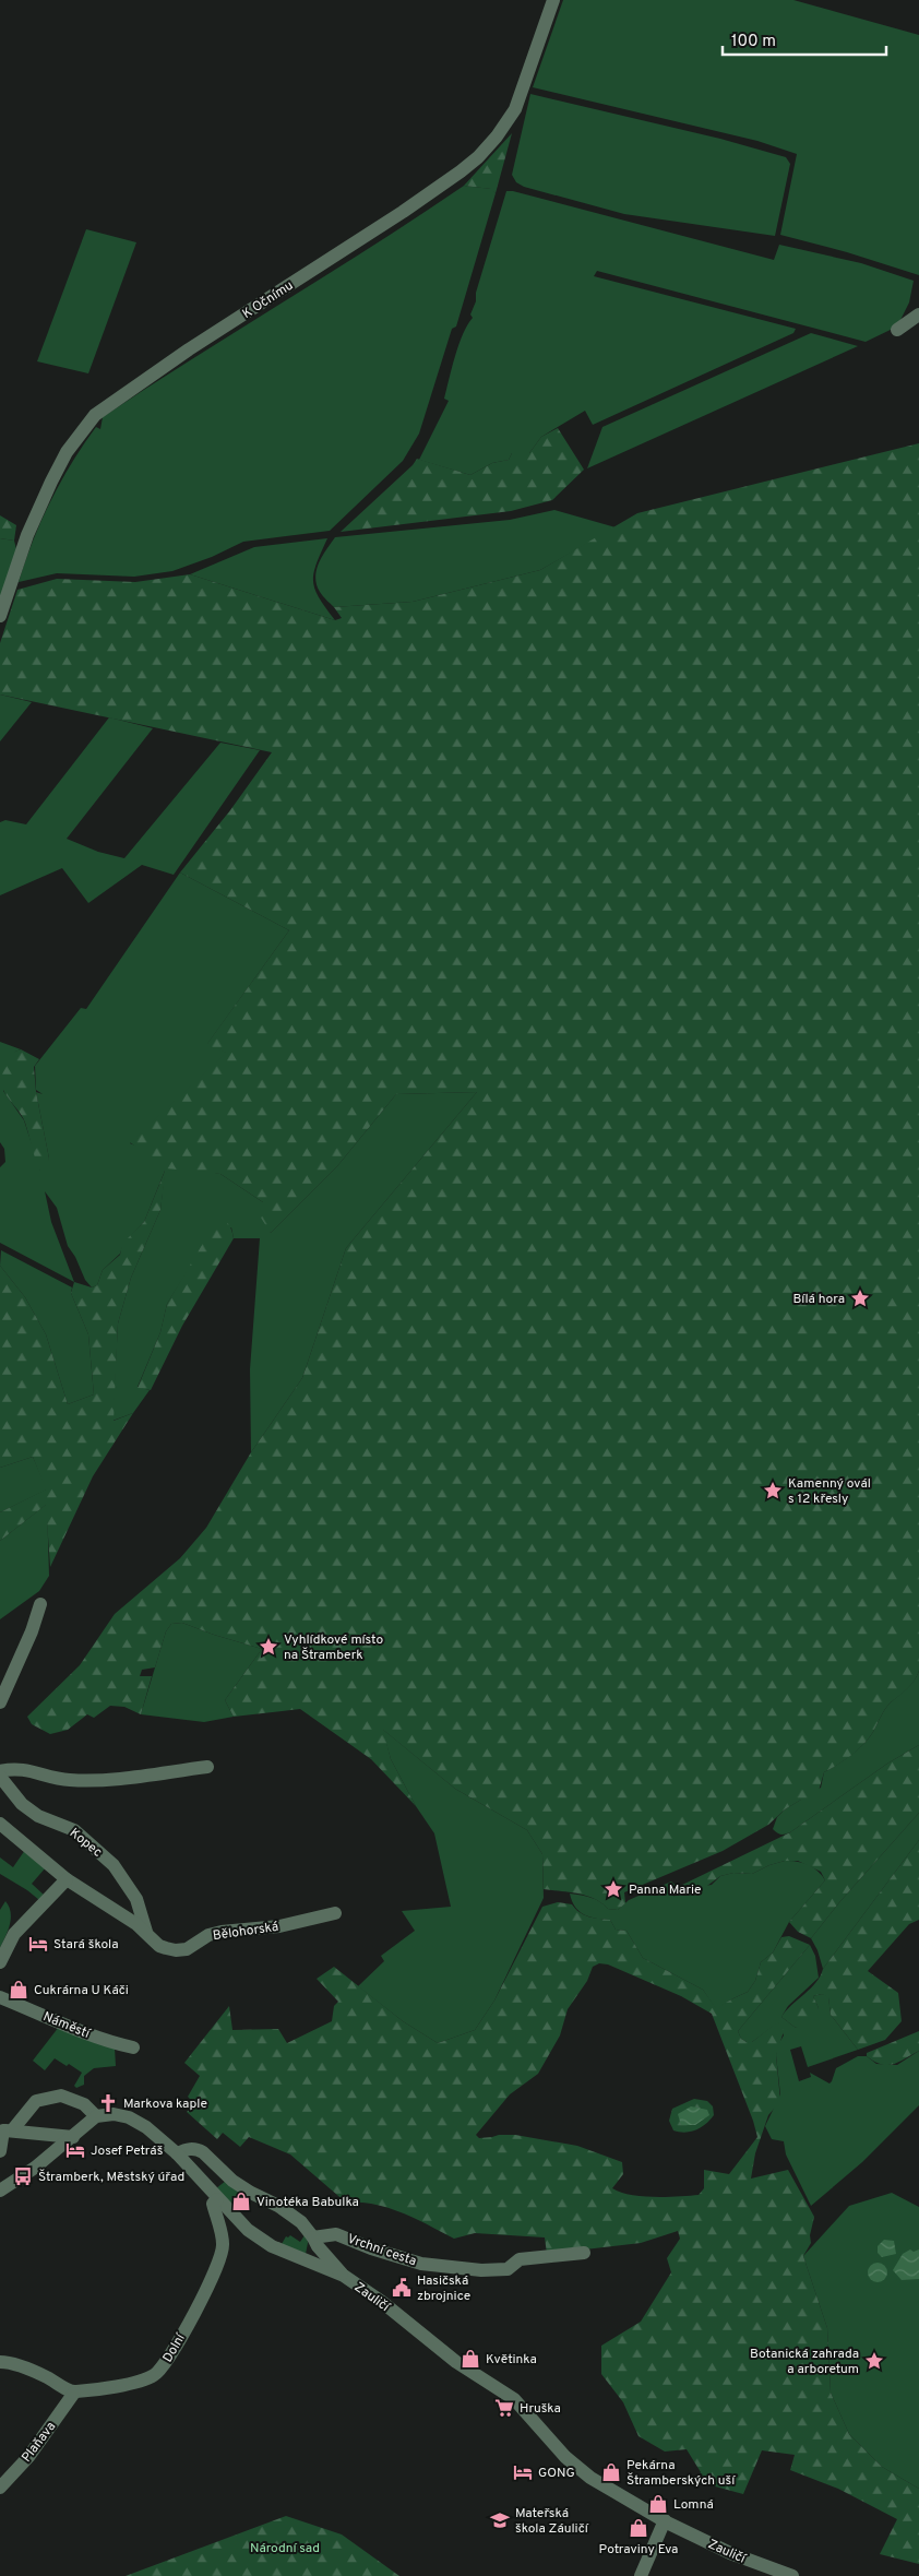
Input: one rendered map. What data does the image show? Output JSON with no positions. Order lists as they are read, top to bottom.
{
  "streets": {
    "street": [
      "K Očnímu",
      "Kopec",
      "Bělohorská",
      "Náměstí",
      "Vrchní cesta",
      "Zauličí",
      "Dolní",
      "Plaňava"
    ]
  },
  "crossings": [
    ["Kopec", "Bělohorská"],
    ["Zauličí", "Dolní"],
    ["Dolní", "Plaňava"]
  ],
  "parks": ["Národní sad"],
  "places": {
    "place": [
      "Bílá hora",
      "Kamenný ovál s 12 křesly",
      "Vyhlídkové místo na Štramberk",
      "Panna Marie",
      "Botanická zahrada a arboretum"
    ],
    "hotel": ["Stará škola", "Josef Petráš", "GONG"],
    "shop": [
      "Cukrárna U Káči",
      "Vinotéka Babulka",
      "Květinka",
      "Pekárna Štramberských uší",
      "Lomná",
      "Potraviny Eva"
    ],
    "church": ["Markova kaple"],
    "bus stop": ["Štramberk, Městský úřad"],
    "public building": ["Hasičská zbrojnice"],
    "supermarket": ["Hruška"],
    "school or university": ["Mateřská škola Záuličí"]
  },
  "scale_bar": "100 m"
}
